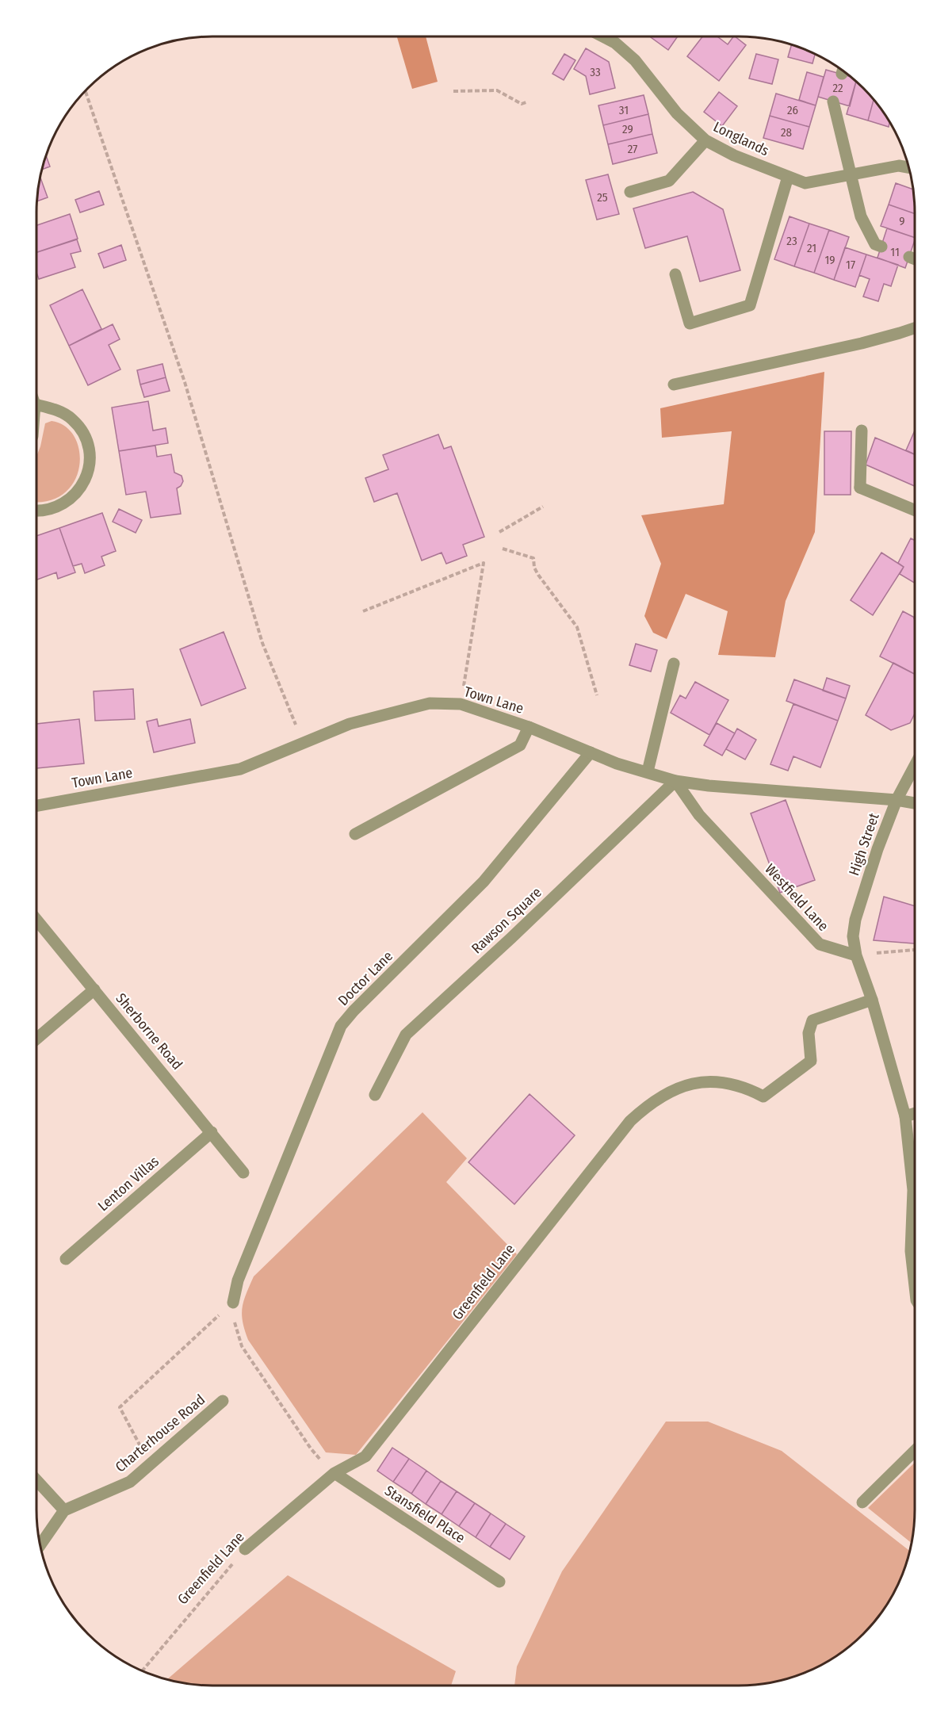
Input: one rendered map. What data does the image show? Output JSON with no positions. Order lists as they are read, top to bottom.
{
  "streets": {
    "street": [
      "Longlands",
      "Town Lane",
      "High Street",
      "Westfield Lane",
      "Rawson Square",
      "Doctor Lane",
      "Sherborne Road",
      "Lenton Villas",
      "Greenfield Lane",
      "Charterhouse Road",
      "Stansfield Place"
    ]
  },
  "crossings": [
    ["Town Lane", "High Street"],
    ["Town Lane", "Westfield Lane"],
    ["Town Lane", "Rawson Square"],
    ["Town Lane", "Doctor Lane"],
    ["High Street", "Westfield Lane"],
    ["Westfield Lane", "Rawson Square"],
    ["Sherborne Road", "Lenton Villas"],
    ["Greenfield Lane", "Stansfield Place"]
  ],
  "house_numbers": [
    "33",
    "22",
    "31",
    "26",
    "29",
    "28",
    "27",
    "25",
    "9",
    "23",
    "21",
    "11",
    "19",
    "17"
  ]
}
